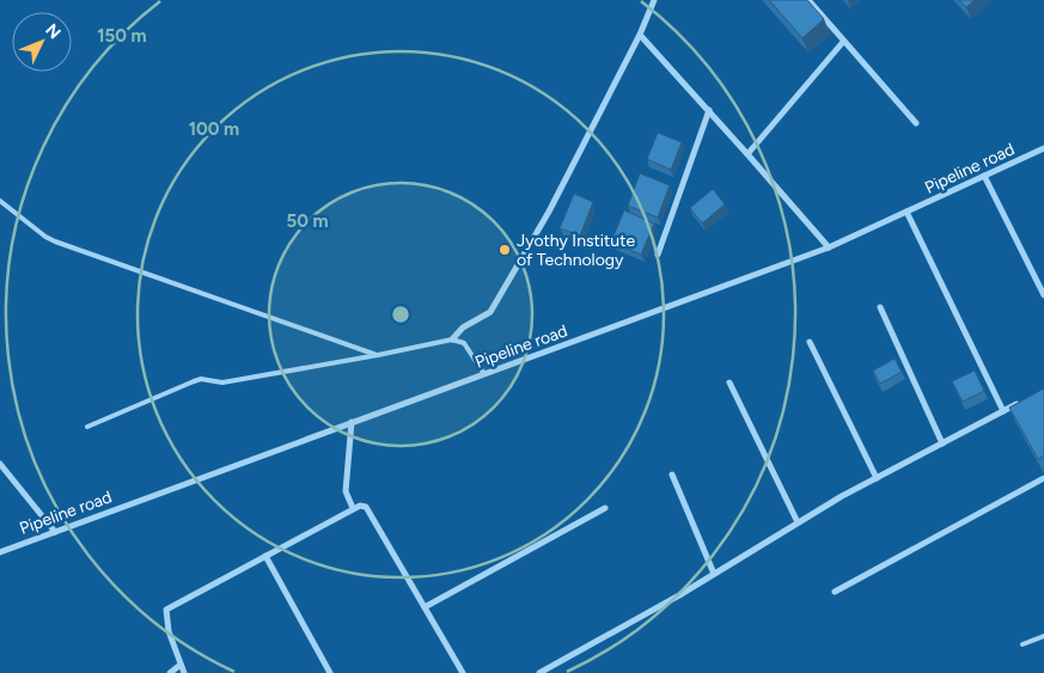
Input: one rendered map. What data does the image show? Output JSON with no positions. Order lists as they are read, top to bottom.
{
  "streets": {
    "street": ["Pipeline road"]
  },
  "places": ["Jyothy Institute of Technology"],
  "north": "top right",
  "rings": ["150 m", "100 m", "50 m"]
}
